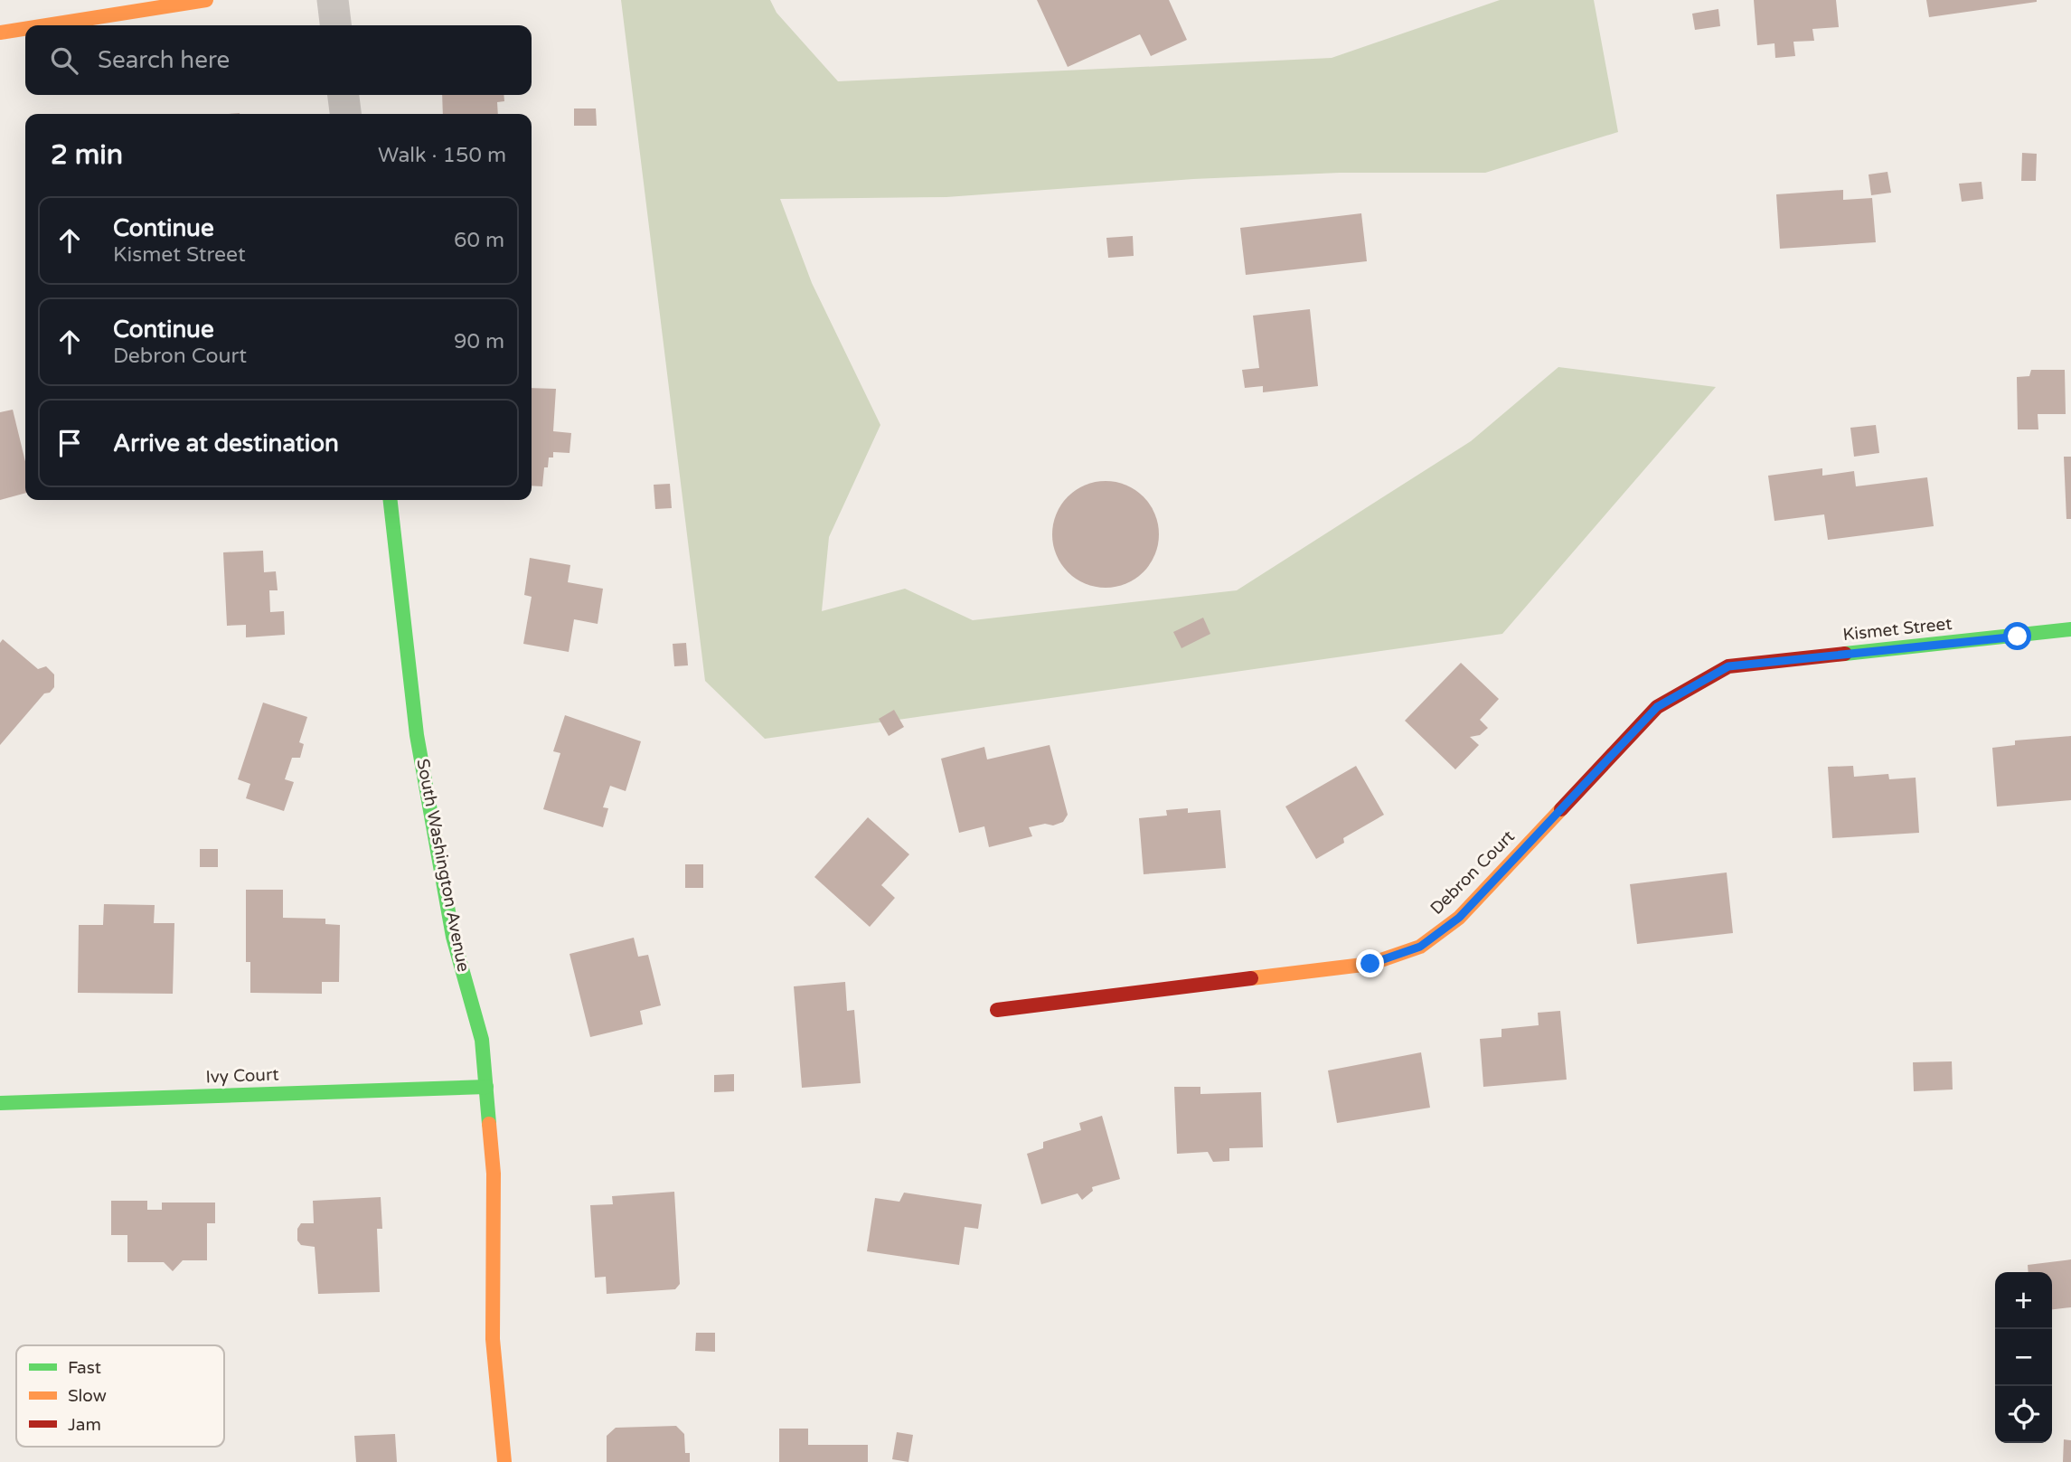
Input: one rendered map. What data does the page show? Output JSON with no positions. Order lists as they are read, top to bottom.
{
  "streets": {
    "street": [
      "Kismet Street",
      "South Washington Avenue",
      "Debron Court",
      "Ivy Court"
    ]
  },
  "crossings": [
    ["Kismet Street", "Debron Court"],
    ["South Washington Avenue", "Ivy Court"]
  ],
  "legend": ["Fast", "Slow", "Jam"],
  "page": {
    "search": "Search here",
    "heading": ["2 min", "Walk · 150 m"],
    "list": [
      ["Continue", "Kismet Street", "60 m"],
      ["Continue", "Debron Court", "90 m"],
      "Arrive at destination"
    ],
    "map_buttons": ["+", "−"]
  }
}
